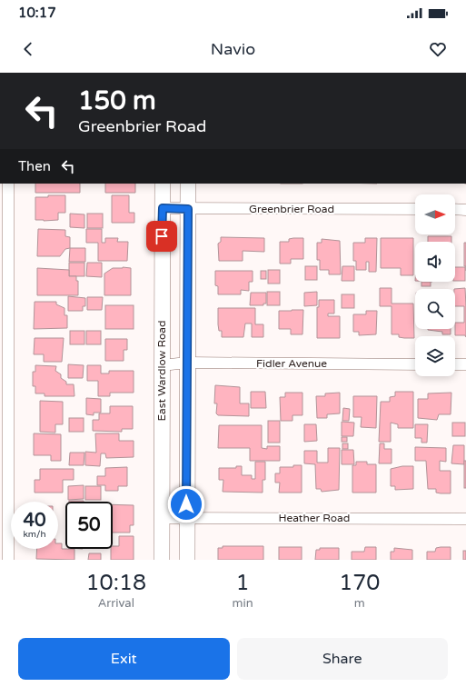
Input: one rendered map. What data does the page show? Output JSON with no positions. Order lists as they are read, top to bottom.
{
  "streets": {
    "main road": ["East Wardlow Road"],
    "street": ["Greenbrier Road", "Fidler Avenue", "Heather Road"]
  },
  "crossings": [
    ["Greenbrier Road", "East Wardlow Road"],
    ["Fidler Avenue", "East Wardlow Road"],
    ["East Wardlow Road", "Heather Road"]
  ],
  "north": "right",
  "page": {
    "status": "10:17",
    "header": "Navio",
    "turn": ["150 m", "Greenbrier Road"],
    "then": "Then",
    "speed": "40 km/h",
    "limit": "50",
    "eta": [
      "10:18",
      "Arrival",
      "1",
      "min",
      "170",
      "m"
    ],
    "buttons": ["Exit", "Share"]
  }
}
